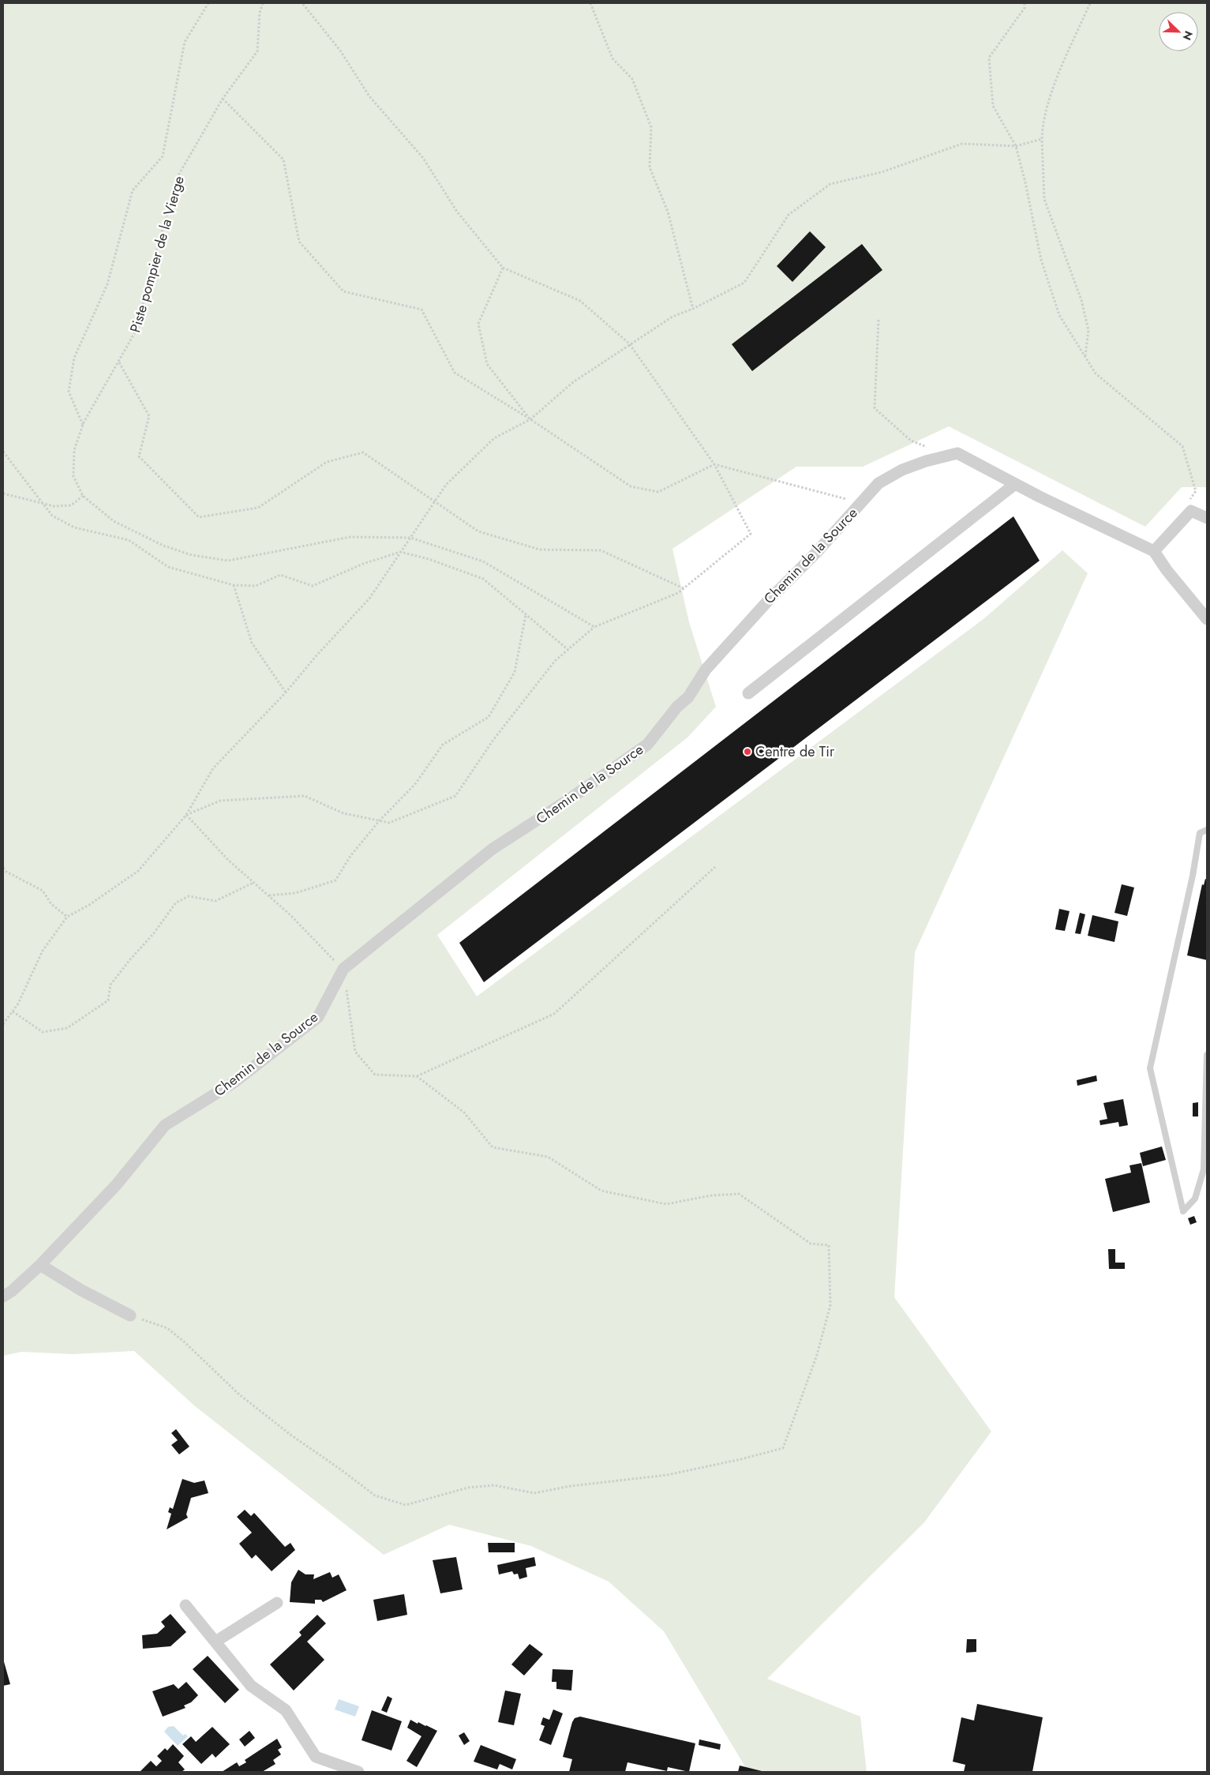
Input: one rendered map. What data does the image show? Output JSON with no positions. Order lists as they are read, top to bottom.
{
  "streets": {
    "street": ["Chemin de la Source"],
    "path": ["Piste pompier de la Vierge"]
  },
  "places": ["Centre de Tir"],
  "north": "bottom right"
}
